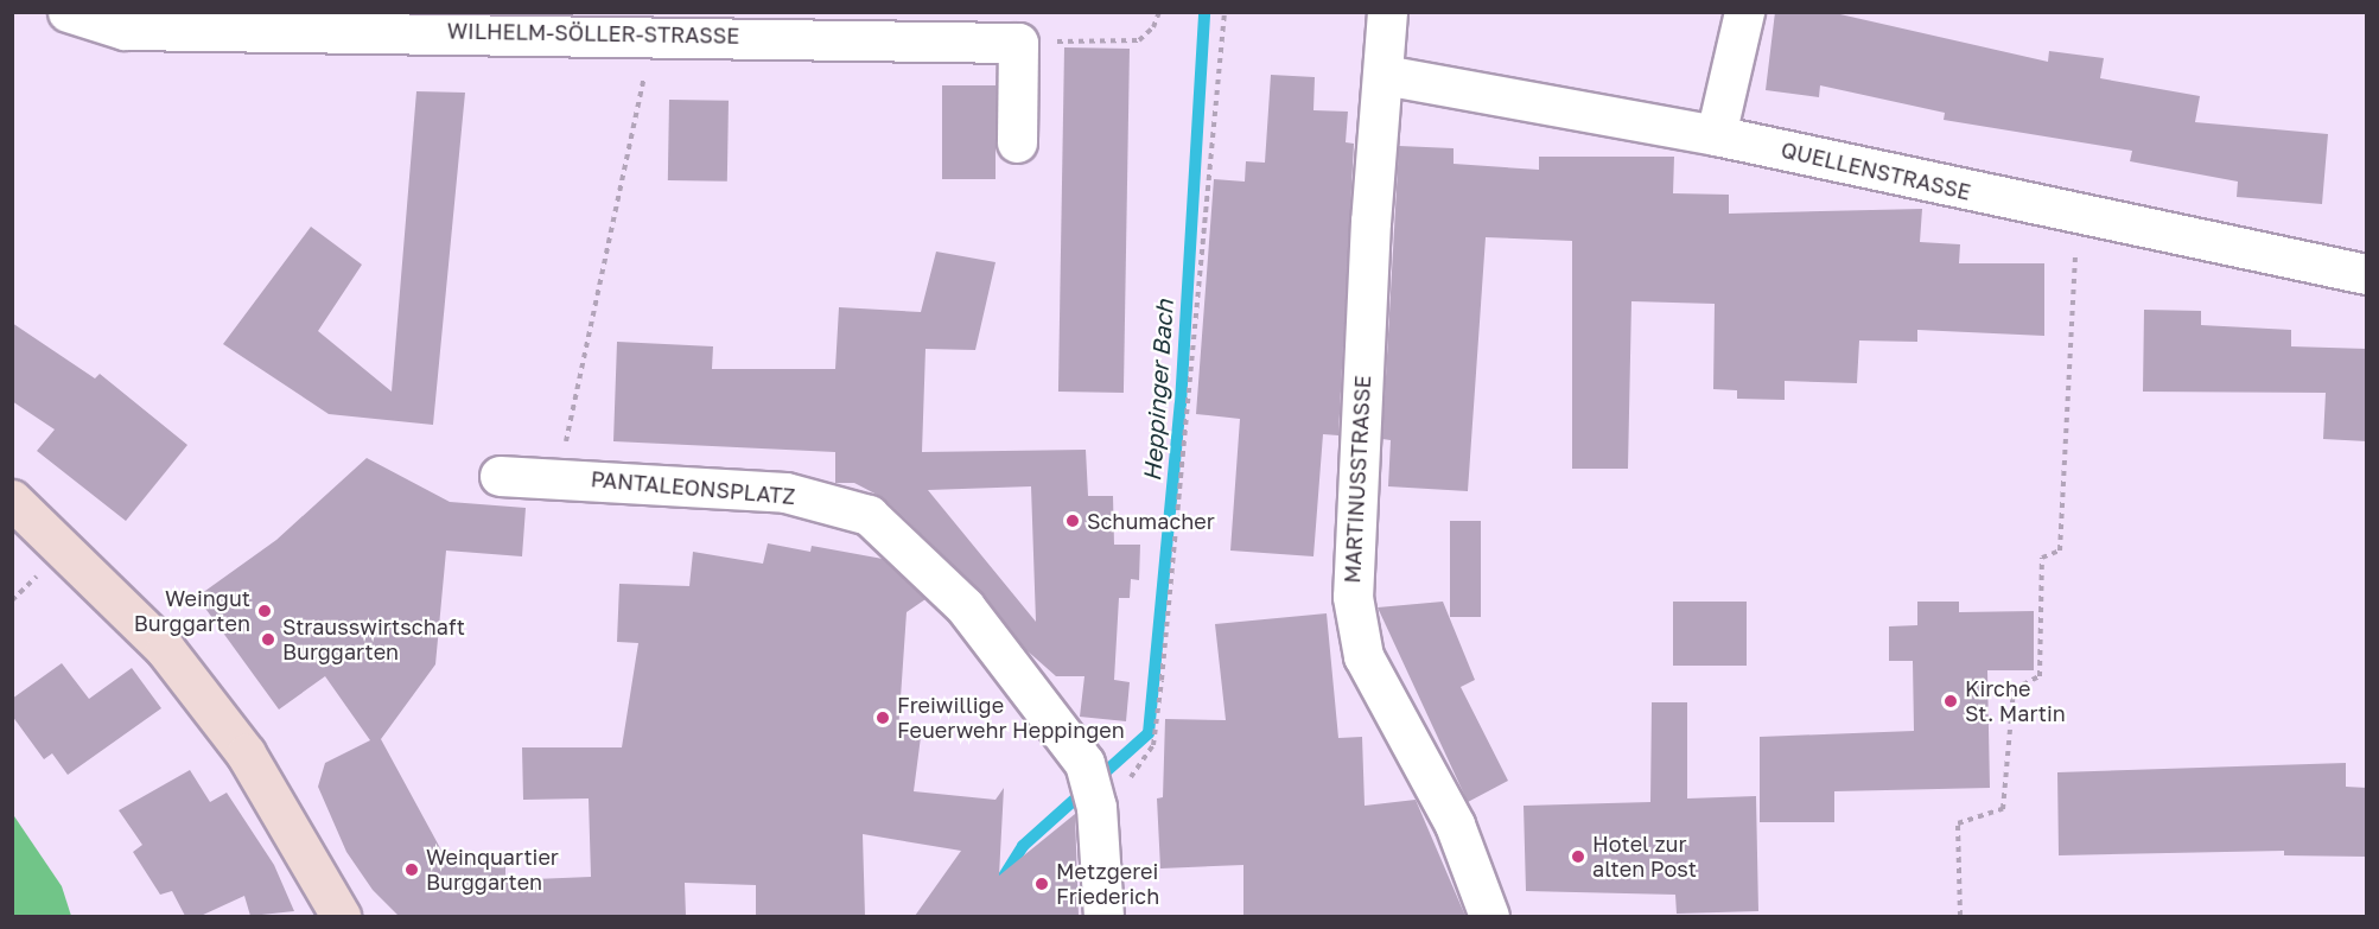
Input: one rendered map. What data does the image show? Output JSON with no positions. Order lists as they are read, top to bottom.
{
  "streets": {
    "street": [
      "WILHELM-SÖLLER-STRASSE",
      "QUELLENSTRASSE",
      "MARTINUSSTRASSE",
      "PANTALEONSPLATZ"
    ]
  },
  "crossings": [
    ["QUELLENSTRASSE", "MARTINUSSTRASSE"]
  ],
  "water": ["Heppinger Bach"],
  "places": [
    "Schumacher",
    "Weingut Burggarten",
    "Strausswirtschaft Burggarten",
    "Kirche St. Martin",
    "Freiwillige Feuerwehr Heppingen",
    "Hotel zur alten Post",
    "Weinquartier Burggarten",
    "Metzgerei Friederich"
  ]
}
